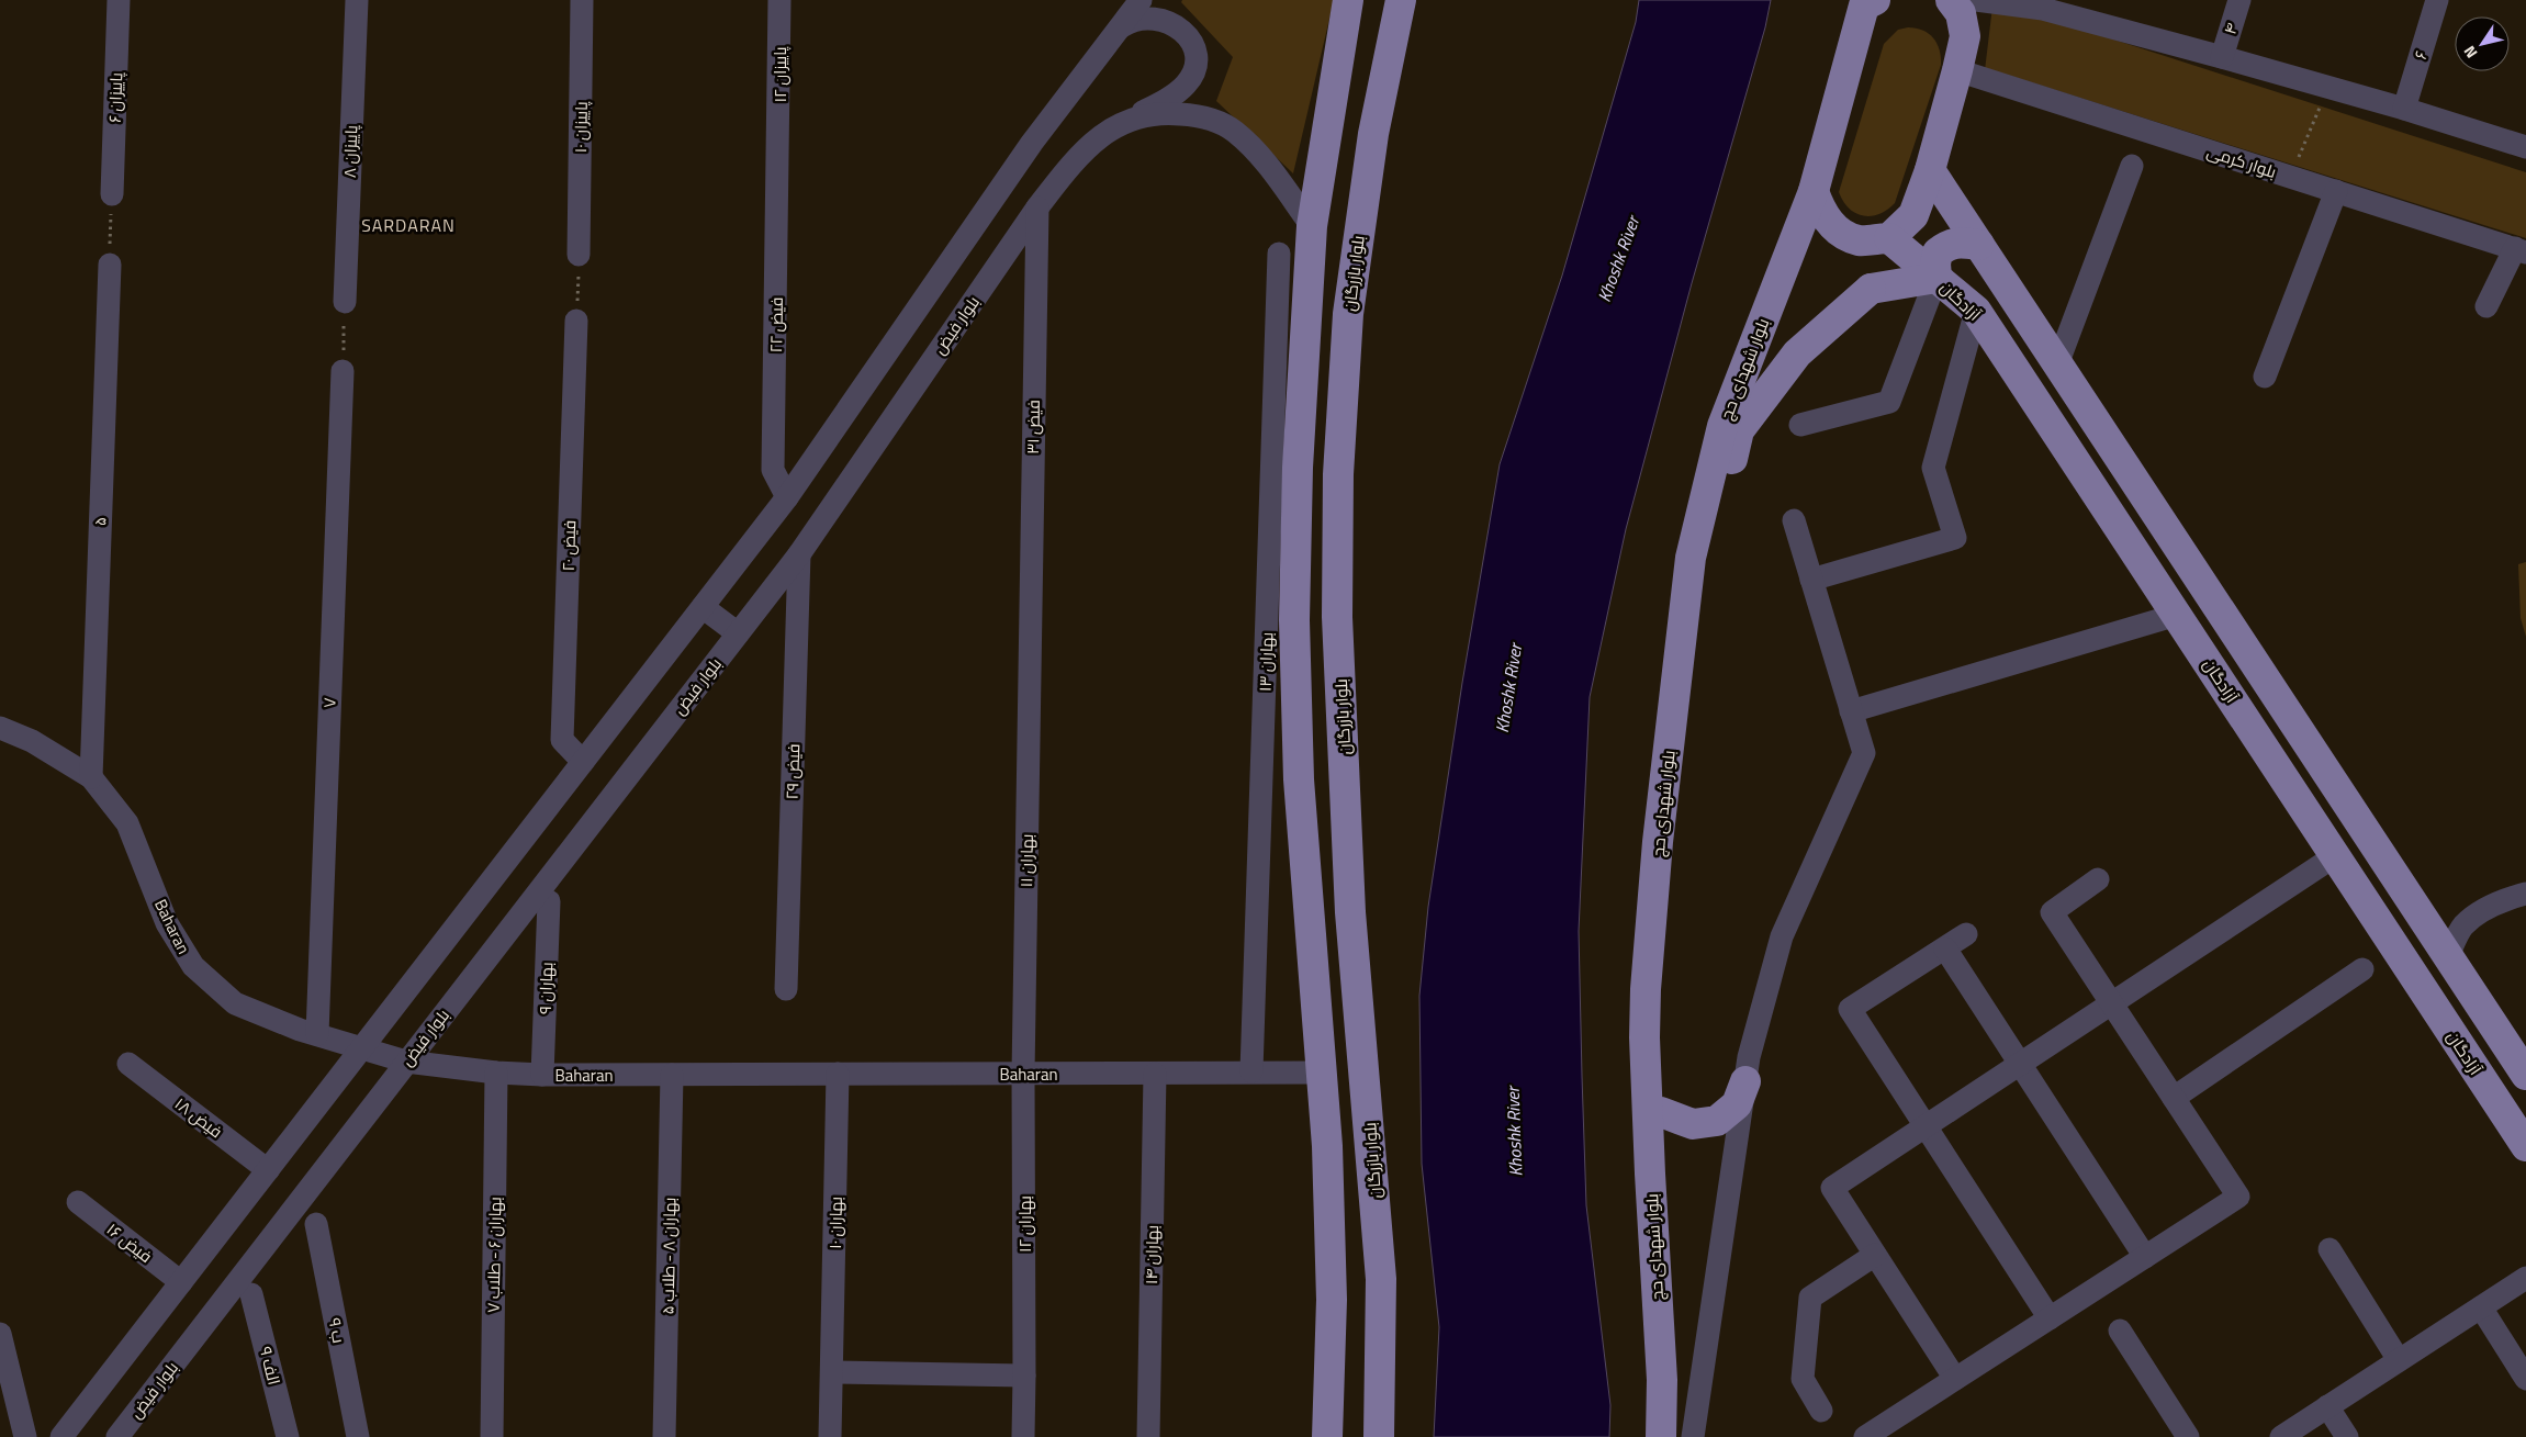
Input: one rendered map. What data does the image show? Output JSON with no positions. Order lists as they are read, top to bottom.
{
  "streets": {
    "main road": ["بلوار بازرگان", "آزادگان", "بلوار شهدای حج"],
    "street": [
      "۴",
      "۶",
      "پاییزان ۱۲",
      "پاییزان ۶",
      "پاییزان ۱۰",
      "پاییزان ۸",
      "بلوار کرمی",
      "فیض ۲۲",
      "بلوار فیض",
      "فیض ۳۱",
      "۵",
      "فیض ۲۰",
      "بهاران ۱۳",
      "۷",
      "فیض ۲۹",
      "بهاران ۱۱",
      "Baharan",
      "بهاران ۹",
      "فیض ۱۸",
      "بهاران ۱۰",
      "بهاران ۱۲",
      "فیض ۱۶",
      "بهاران ۶ - طلاب ۷",
      "بهاران ۱۴",
      "بهاران ۸ - طلاب ۵",
      "۹ ب",
      "۹ الف"
    ]
  },
  "crossings": [
    ["پاییزان ۱۲", "فیض ۲۲"],
    ["بلوار فیض", "فیض ۳۱"],
    ["بلوار فیض", "فیض ۲۹"],
    ["بلوار فیض", "Baharan"],
    ["فیض ۳۱", "بهاران ۱۱"],
    ["۵", "Baharan"],
    ["بهاران ۱۳", "Baharan"],
    ["۷", "Baharan"],
    ["بهاران ۱۱", "Baharan"],
    ["بهاران ۱۱", "بهاران ۱۲"],
    ["Baharan", "بهاران ۹"],
    ["Baharan", "بهاران ۱۰"],
    ["Baharan", "بهاران ۱۲"],
    ["Baharan", "بهاران ۶ - طلاب ۷"],
    ["Baharan", "بهاران ۱۴"],
    ["Baharan", "بهاران ۸ - طلاب ۵"]
  ],
  "districts": ["SARDARAN"],
  "water": ["Khoshk River"],
  "north": "bottom left"
}
